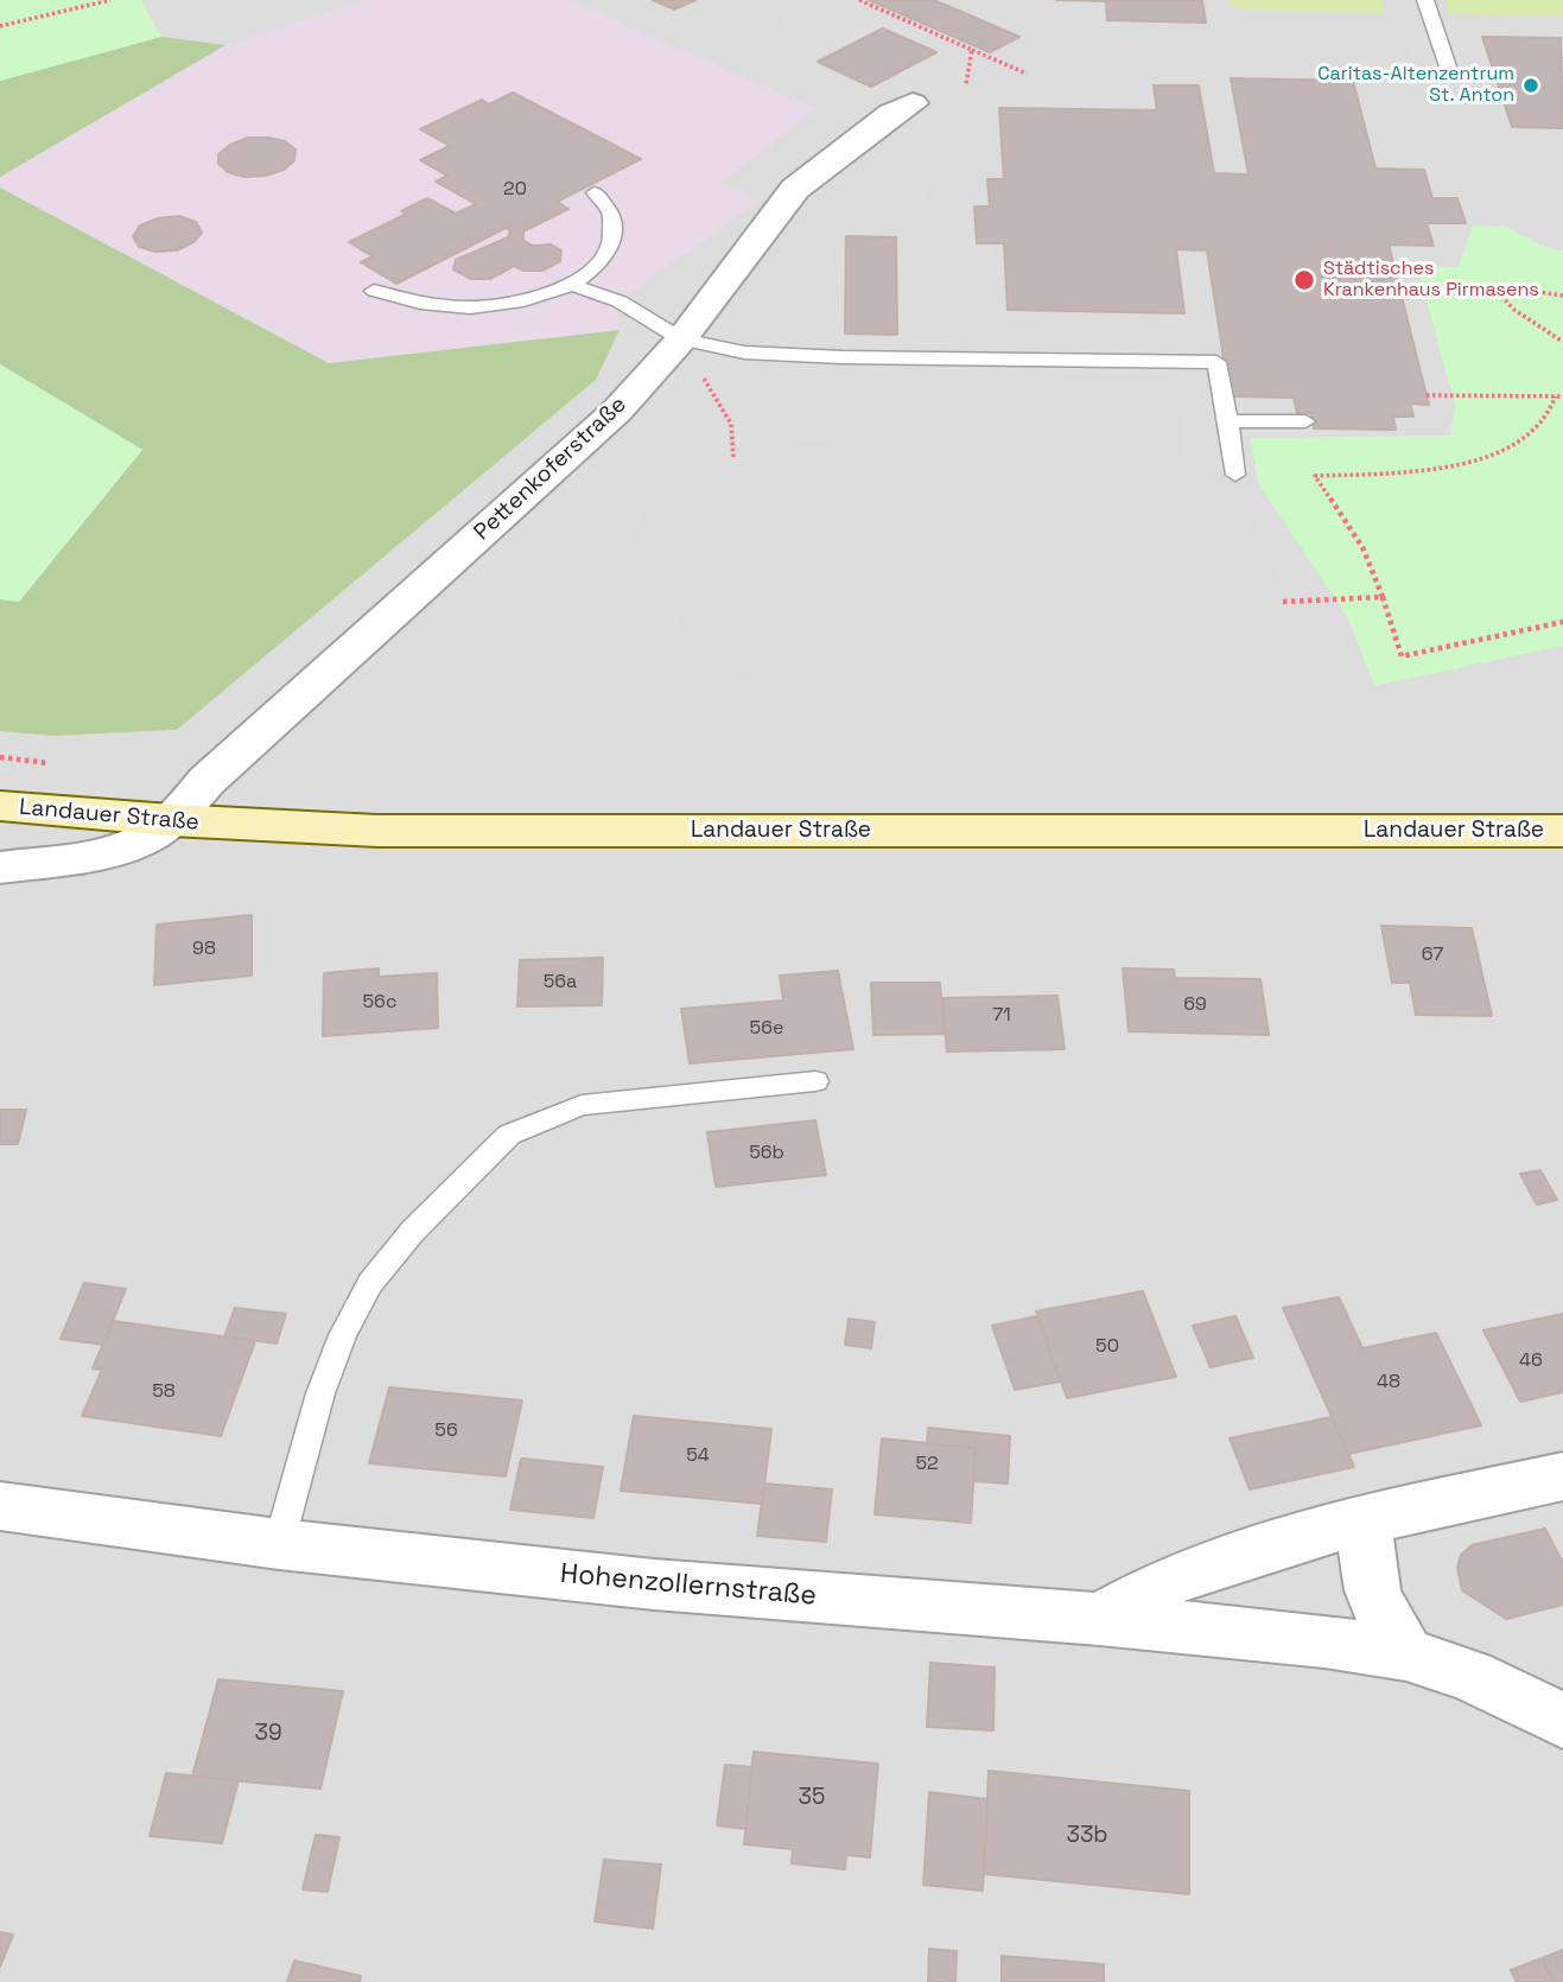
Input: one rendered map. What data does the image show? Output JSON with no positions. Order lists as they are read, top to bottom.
{
  "streets": {
    "main road": ["Landauer Straße"],
    "street": ["Pettenkoferstraße", "Hohenzollernstraße"]
  },
  "crossings": [
    ["Pettenkoferstraße", "Landauer Straße"]
  ],
  "places": ["Caritas-Altenzentrum St. Anton", "Städtisches Krankenhaus Pirmasens"],
  "house_numbers": [
    "20",
    "98",
    "67",
    "56a",
    "56c",
    "69",
    "71",
    "56e",
    "56b",
    "50",
    "46",
    "48",
    "58",
    "56",
    "54",
    "52",
    "39",
    "35",
    "33b"
  ]
}
